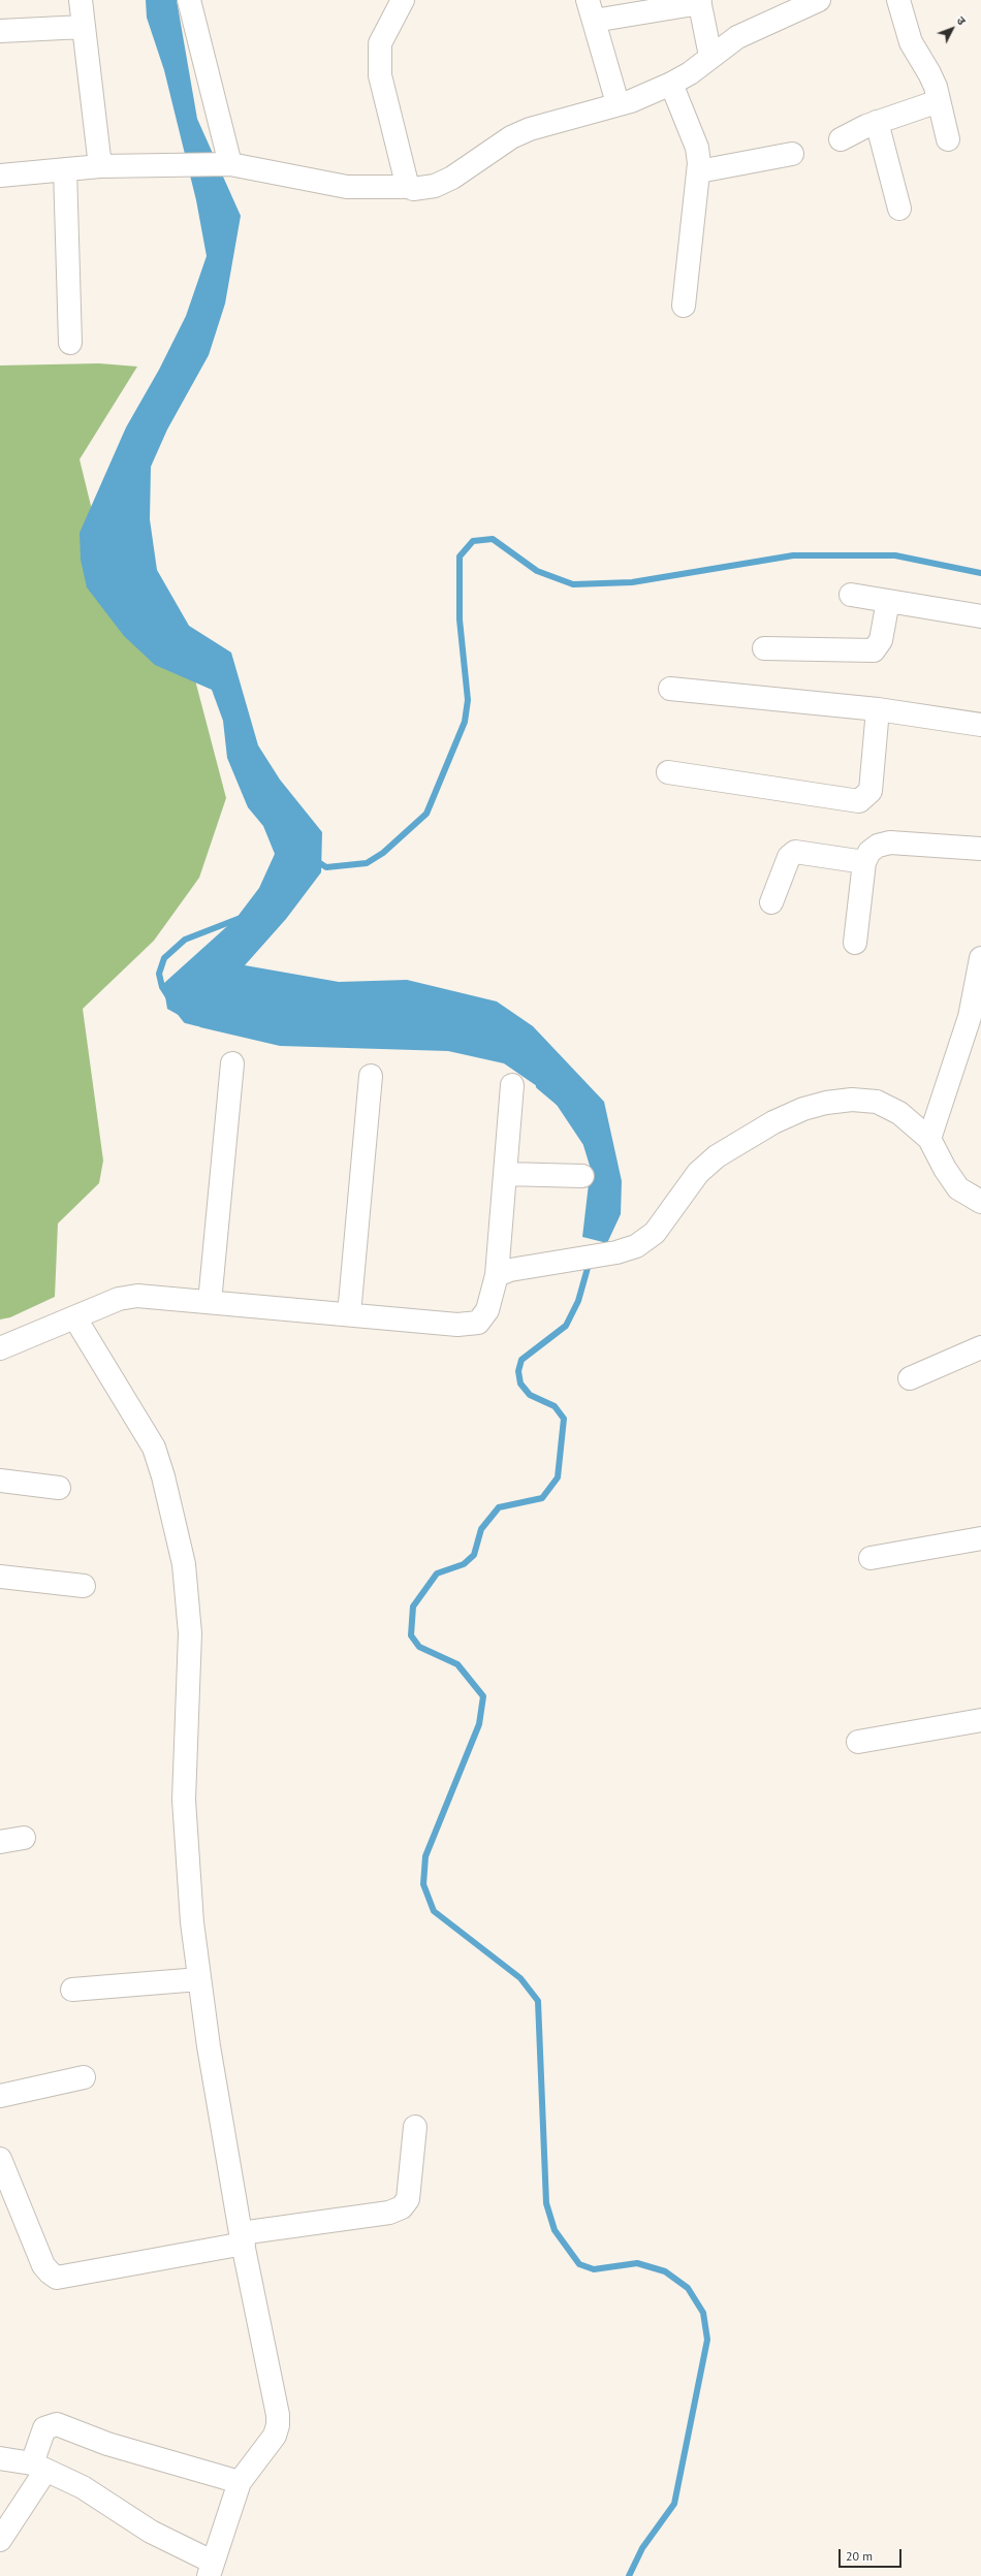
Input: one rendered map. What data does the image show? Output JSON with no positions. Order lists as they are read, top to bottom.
{
  "scale_bar": "20 m",
  "north": "top right"
}
